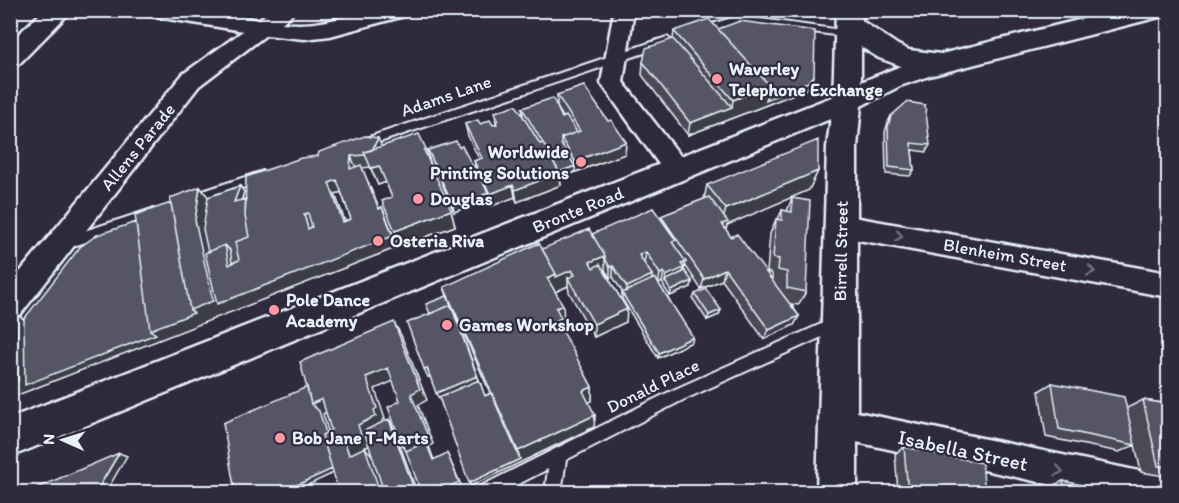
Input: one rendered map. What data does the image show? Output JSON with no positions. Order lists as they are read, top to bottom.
{
  "streets": {
    "main road": ["Bronte Road", "Birrell Street"],
    "street": ["Allens Parade", "Blenheim Street", "Isabella Street"],
    "lane": ["Adams Lane", "Donald Place"]
  },
  "crossings": [
    ["Adams Lane", "Birrell Street"],
    ["Bronte Road", "Birrell Street"],
    ["Birrell Street", "Blenheim Street"],
    ["Birrell Street", "Donald Place"],
    ["Birrell Street", "Isabella Street"]
  ],
  "one_way": ["Blenheim Street", "Isabella Street"],
  "places": [
    "Waverley Telephone Exchange",
    "Worldwide Printing Solutions",
    "Douglas",
    "Osteria Riva",
    "Pole Dance Academy",
    "Games Workshop",
    "Bob Jane T-Marts"
  ],
  "north": "left"
}
